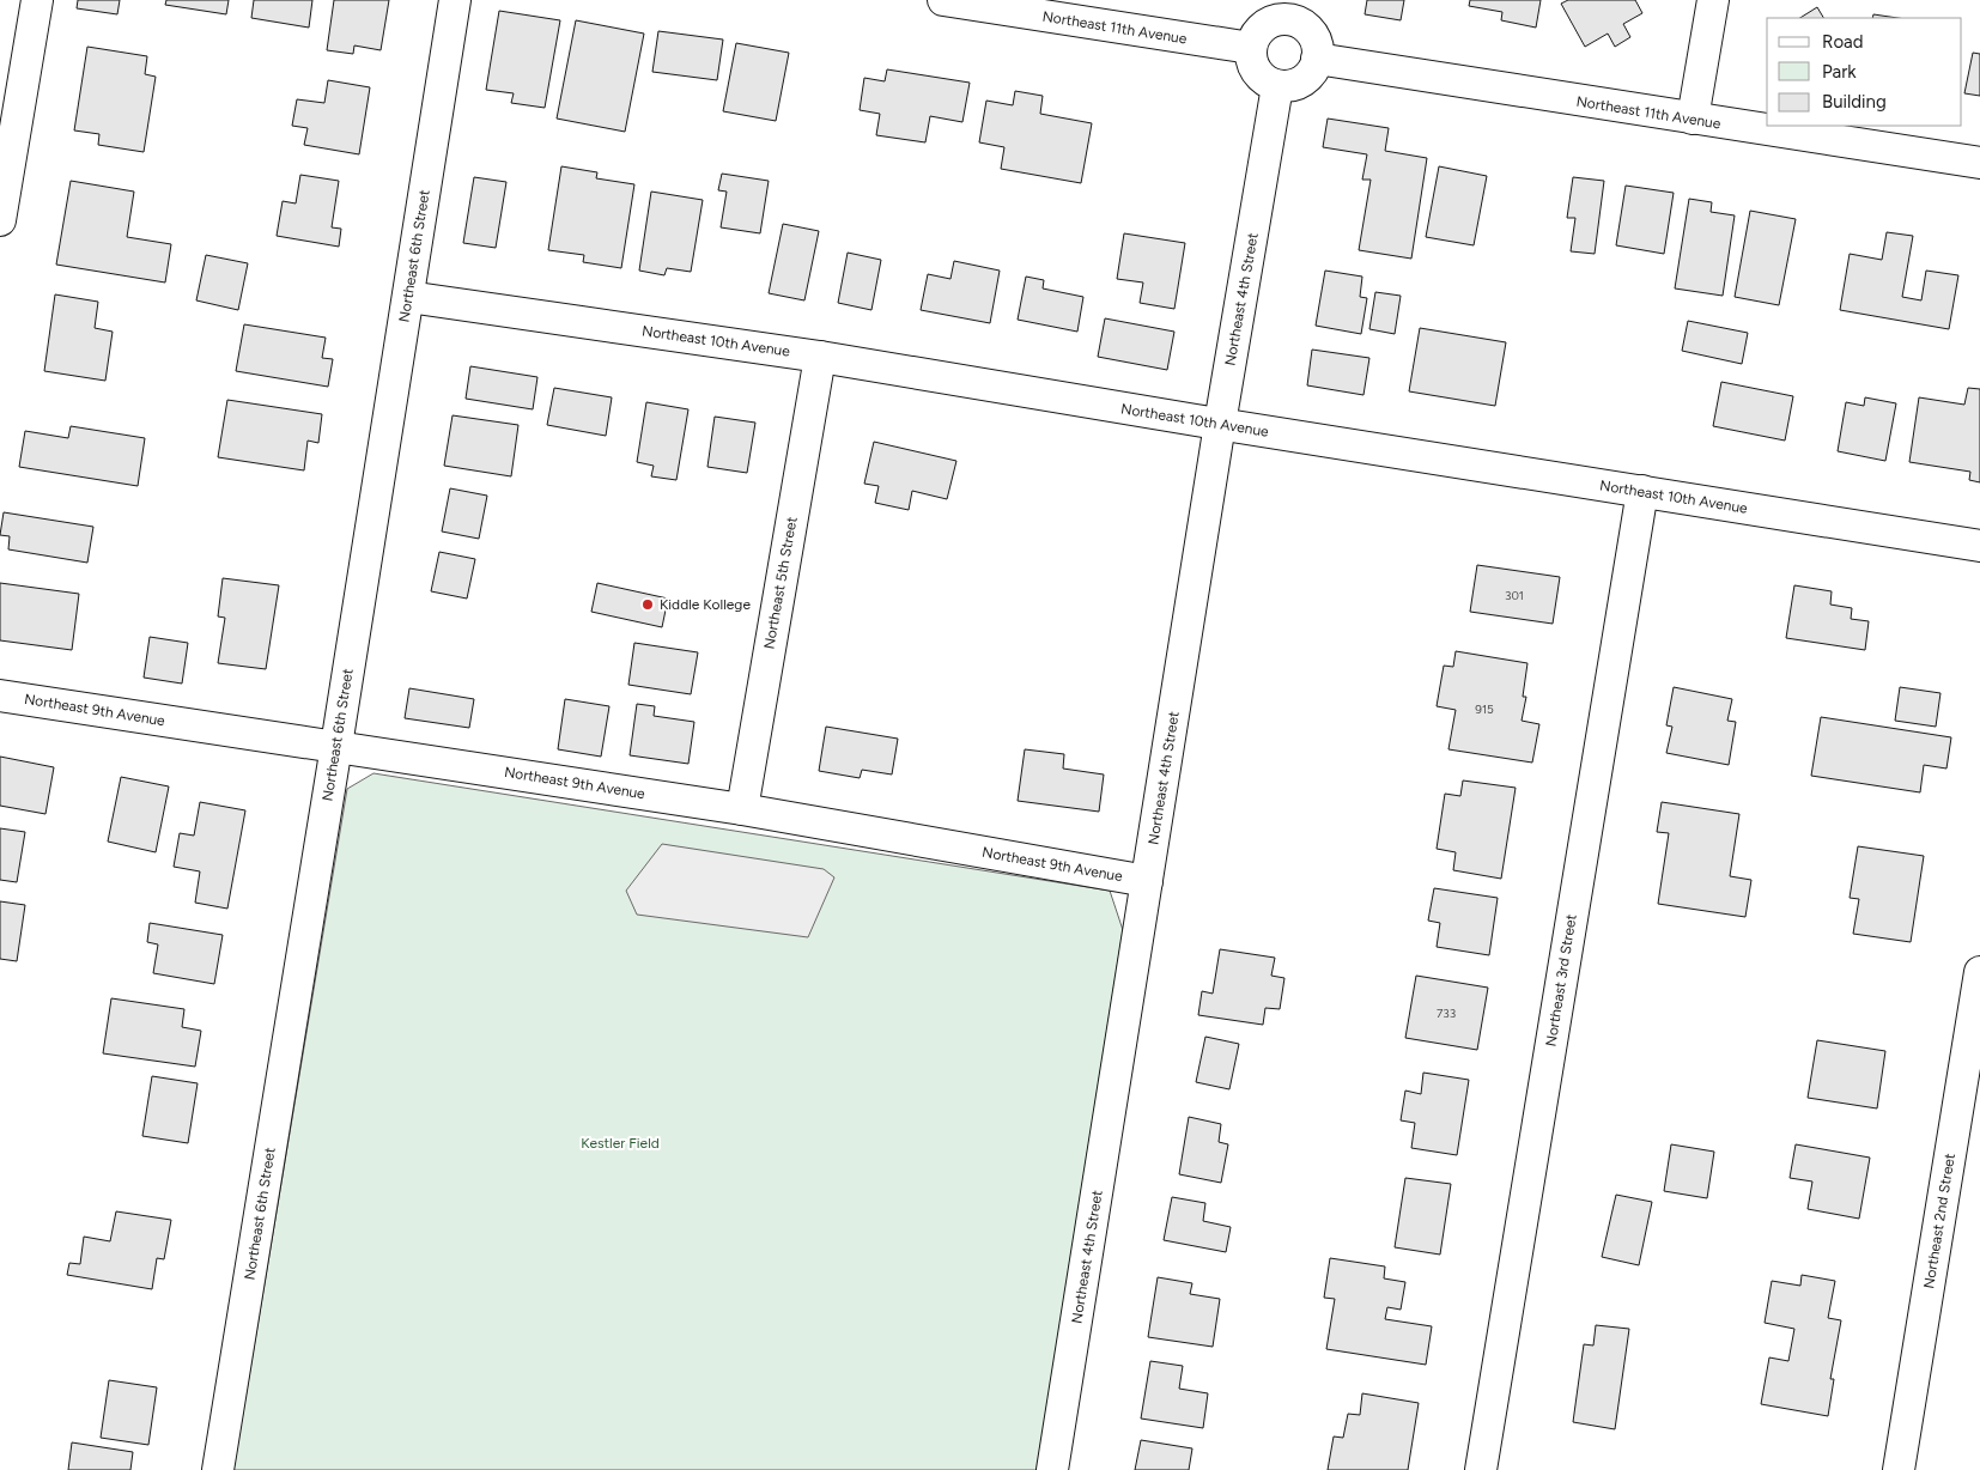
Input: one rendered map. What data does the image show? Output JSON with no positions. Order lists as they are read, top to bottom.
{
  "streets": {
    "street": [
      "Northeast 11th Avenue",
      "Northeast 6th Street",
      "Northeast 4th Street",
      "Northeast 10th Avenue",
      "Northeast 5th Street",
      "Northeast 9th Avenue",
      "Northeast 3rd Street",
      "Northeast 2nd Street"
    ]
  },
  "crossings": [
    ["Northeast 11th Avenue", "Northeast 4th Street"],
    ["Northeast 6th Street", "Northeast 10th Avenue"],
    ["Northeast 6th Street", "Northeast 9th Avenue"],
    ["Northeast 4th Street", "Northeast 10th Avenue"],
    ["Northeast 4th Street", "Northeast 9th Avenue"],
    ["Northeast 10th Avenue", "Northeast 5th Street"],
    ["Northeast 10th Avenue", "Northeast 3rd Street"],
    ["Northeast 5th Street", "Northeast 9th Avenue"]
  ],
  "parks": ["Kestler Field"],
  "places": ["Kiddle Kollege"],
  "house_numbers": ["301", "915", "733"],
  "legend": ["Road", "Park", "Building"]
}
